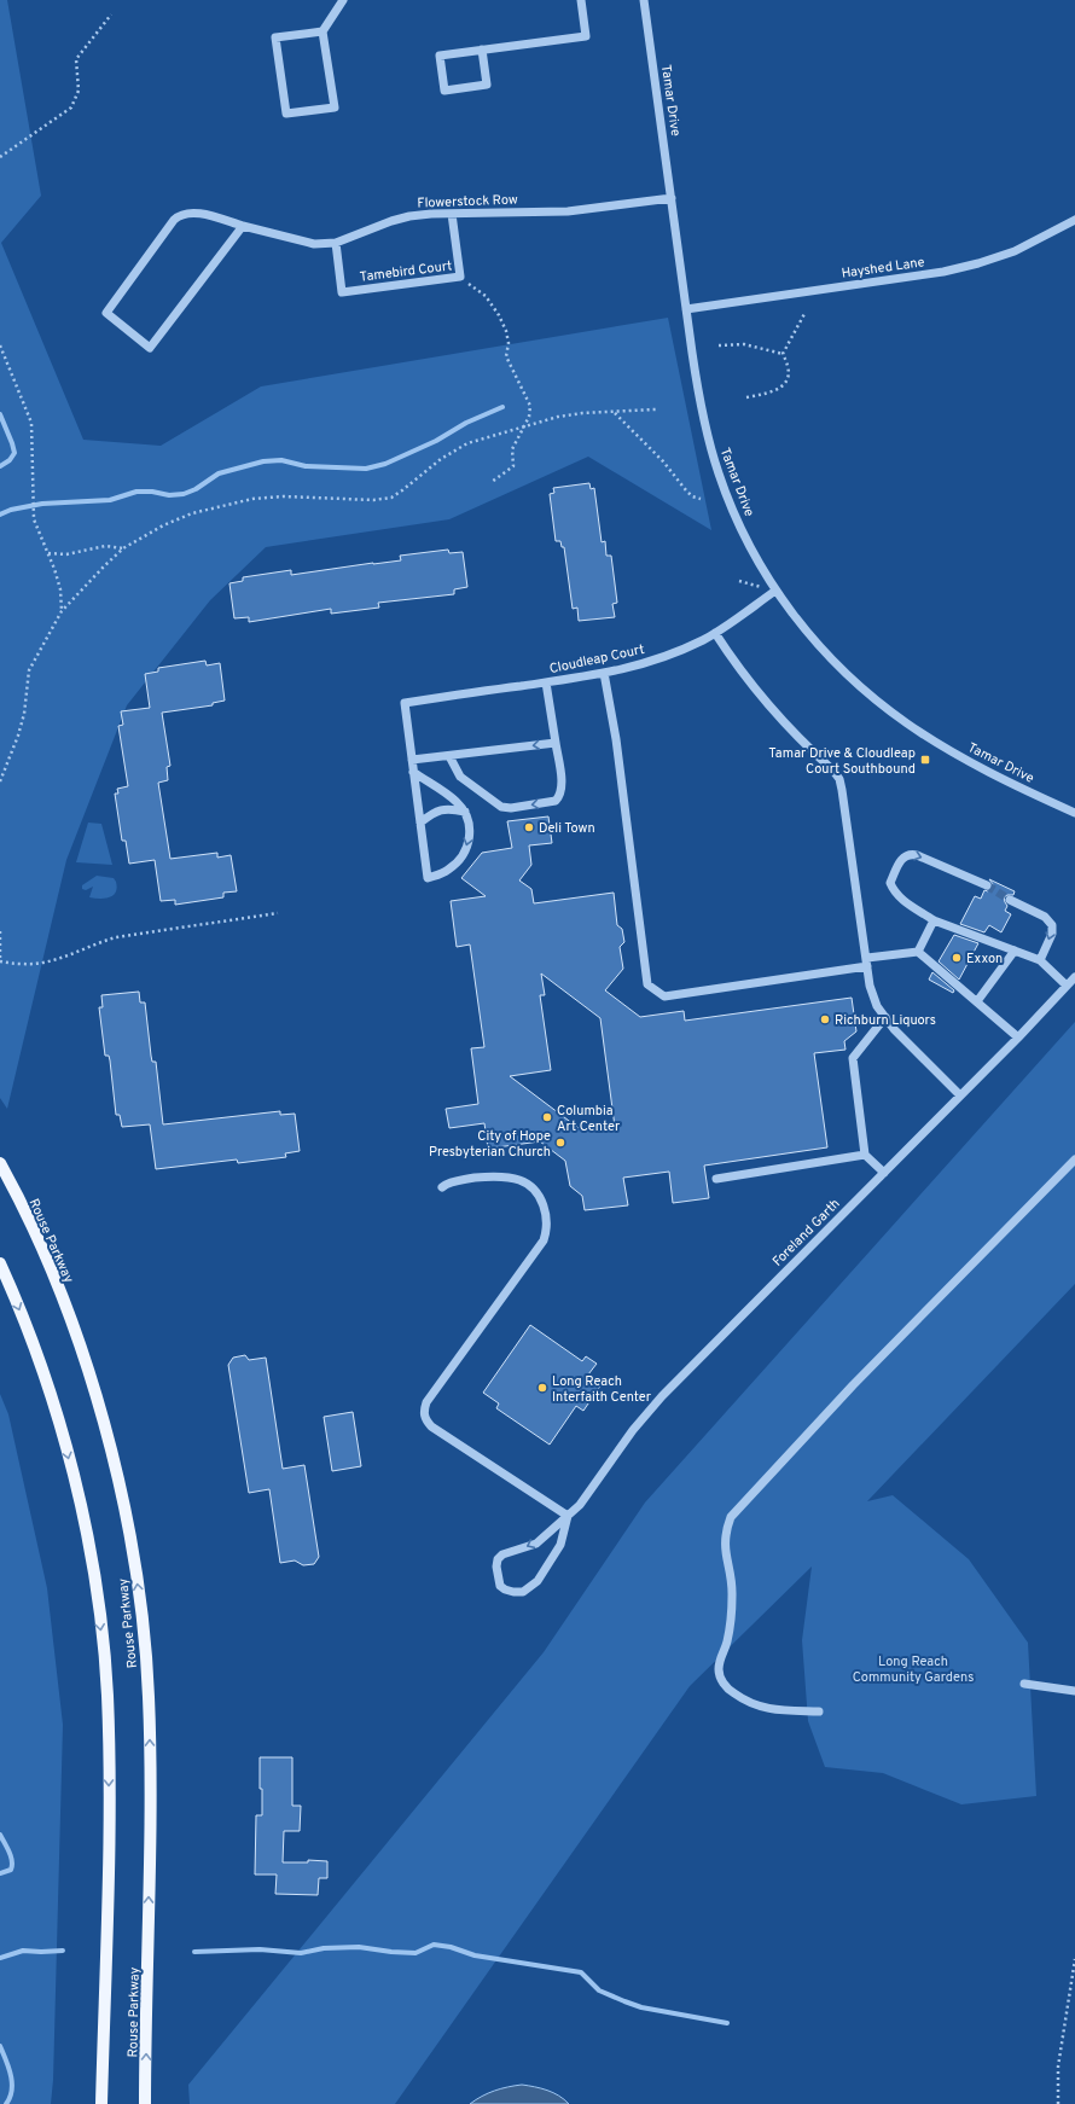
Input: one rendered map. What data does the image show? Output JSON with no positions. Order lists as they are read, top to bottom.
{
  "streets": {
    "main road": ["Rouse Parkway"],
    "street": [
      "Tamar Drive",
      "Flowerstock Row",
      "Hayshed Lane",
      "Tamebird Court",
      "Cloudleap Court",
      "Foreland Garth"
    ]
  },
  "crossings": [
    ["Tamar Drive", "Flowerstock Row"],
    ["Tamar Drive", "Hayshed Lane"],
    ["Tamar Drive", "Cloudleap Court"],
    ["Flowerstock Row", "Tamebird Court"]
  ],
  "parks": ["Long Reach Community Gardens"],
  "places": {
    "transit": ["Tamar Drive & Cloudleap Court Southbound"],
    "other": [
      "Deli Town",
      "Exxon",
      "Richburn Liquors",
      "Columbia Art Center",
      "City of Hope Presbyterian Church",
      "Long Reach Interfaith Center"
    ]
  }
}
